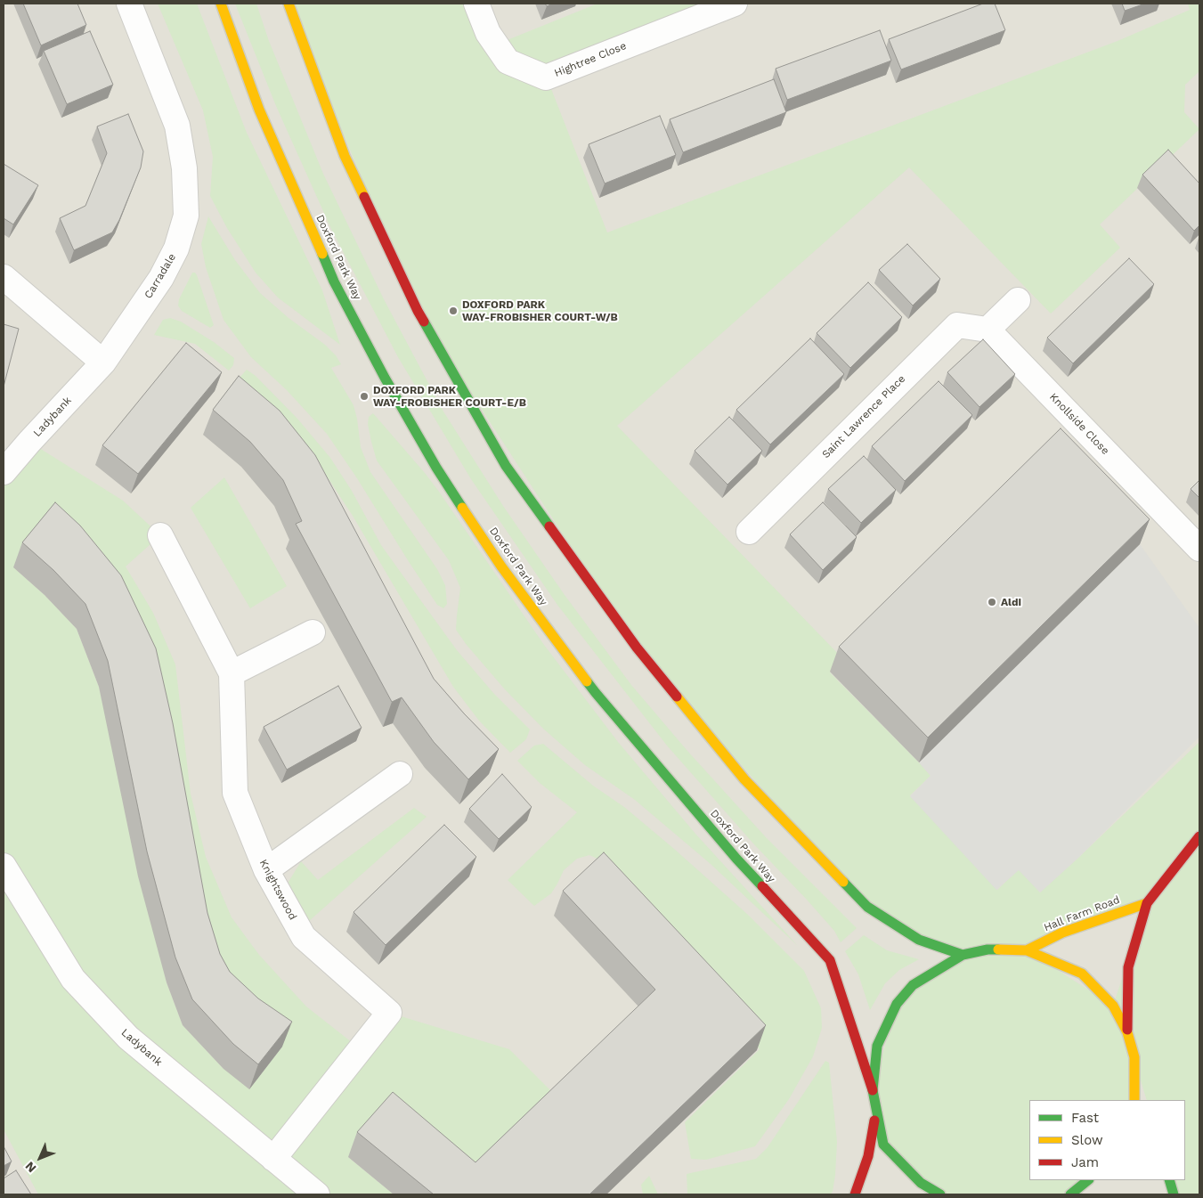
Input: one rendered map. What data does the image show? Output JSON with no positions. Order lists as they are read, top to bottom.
{
  "streets": {
    "main road": ["Doxford Park Way", "Hall Farm Road"],
    "street": [
      "Hightree Close",
      "Carradale",
      "Ladybank",
      "Saint Lawrence Place",
      "Knollside Close",
      "Knightswood"
    ]
  },
  "crossings": [
    ["Doxford Park Way", "Hall Farm Road"],
    ["Carradale", "Ladybank"],
    ["Ladybank", "Knightswood"],
    ["Saint Lawrence Place", "Knollside Close"]
  ],
  "places": ["DOXFORD PARK WAY-FROBISHER COURT-W/B", "DOXFORD PARK WAY-FROBISHER COURT-E/B", "Aldi"],
  "legend": ["Fast", "Slow", "Jam"],
  "north": "bottom left"
}
